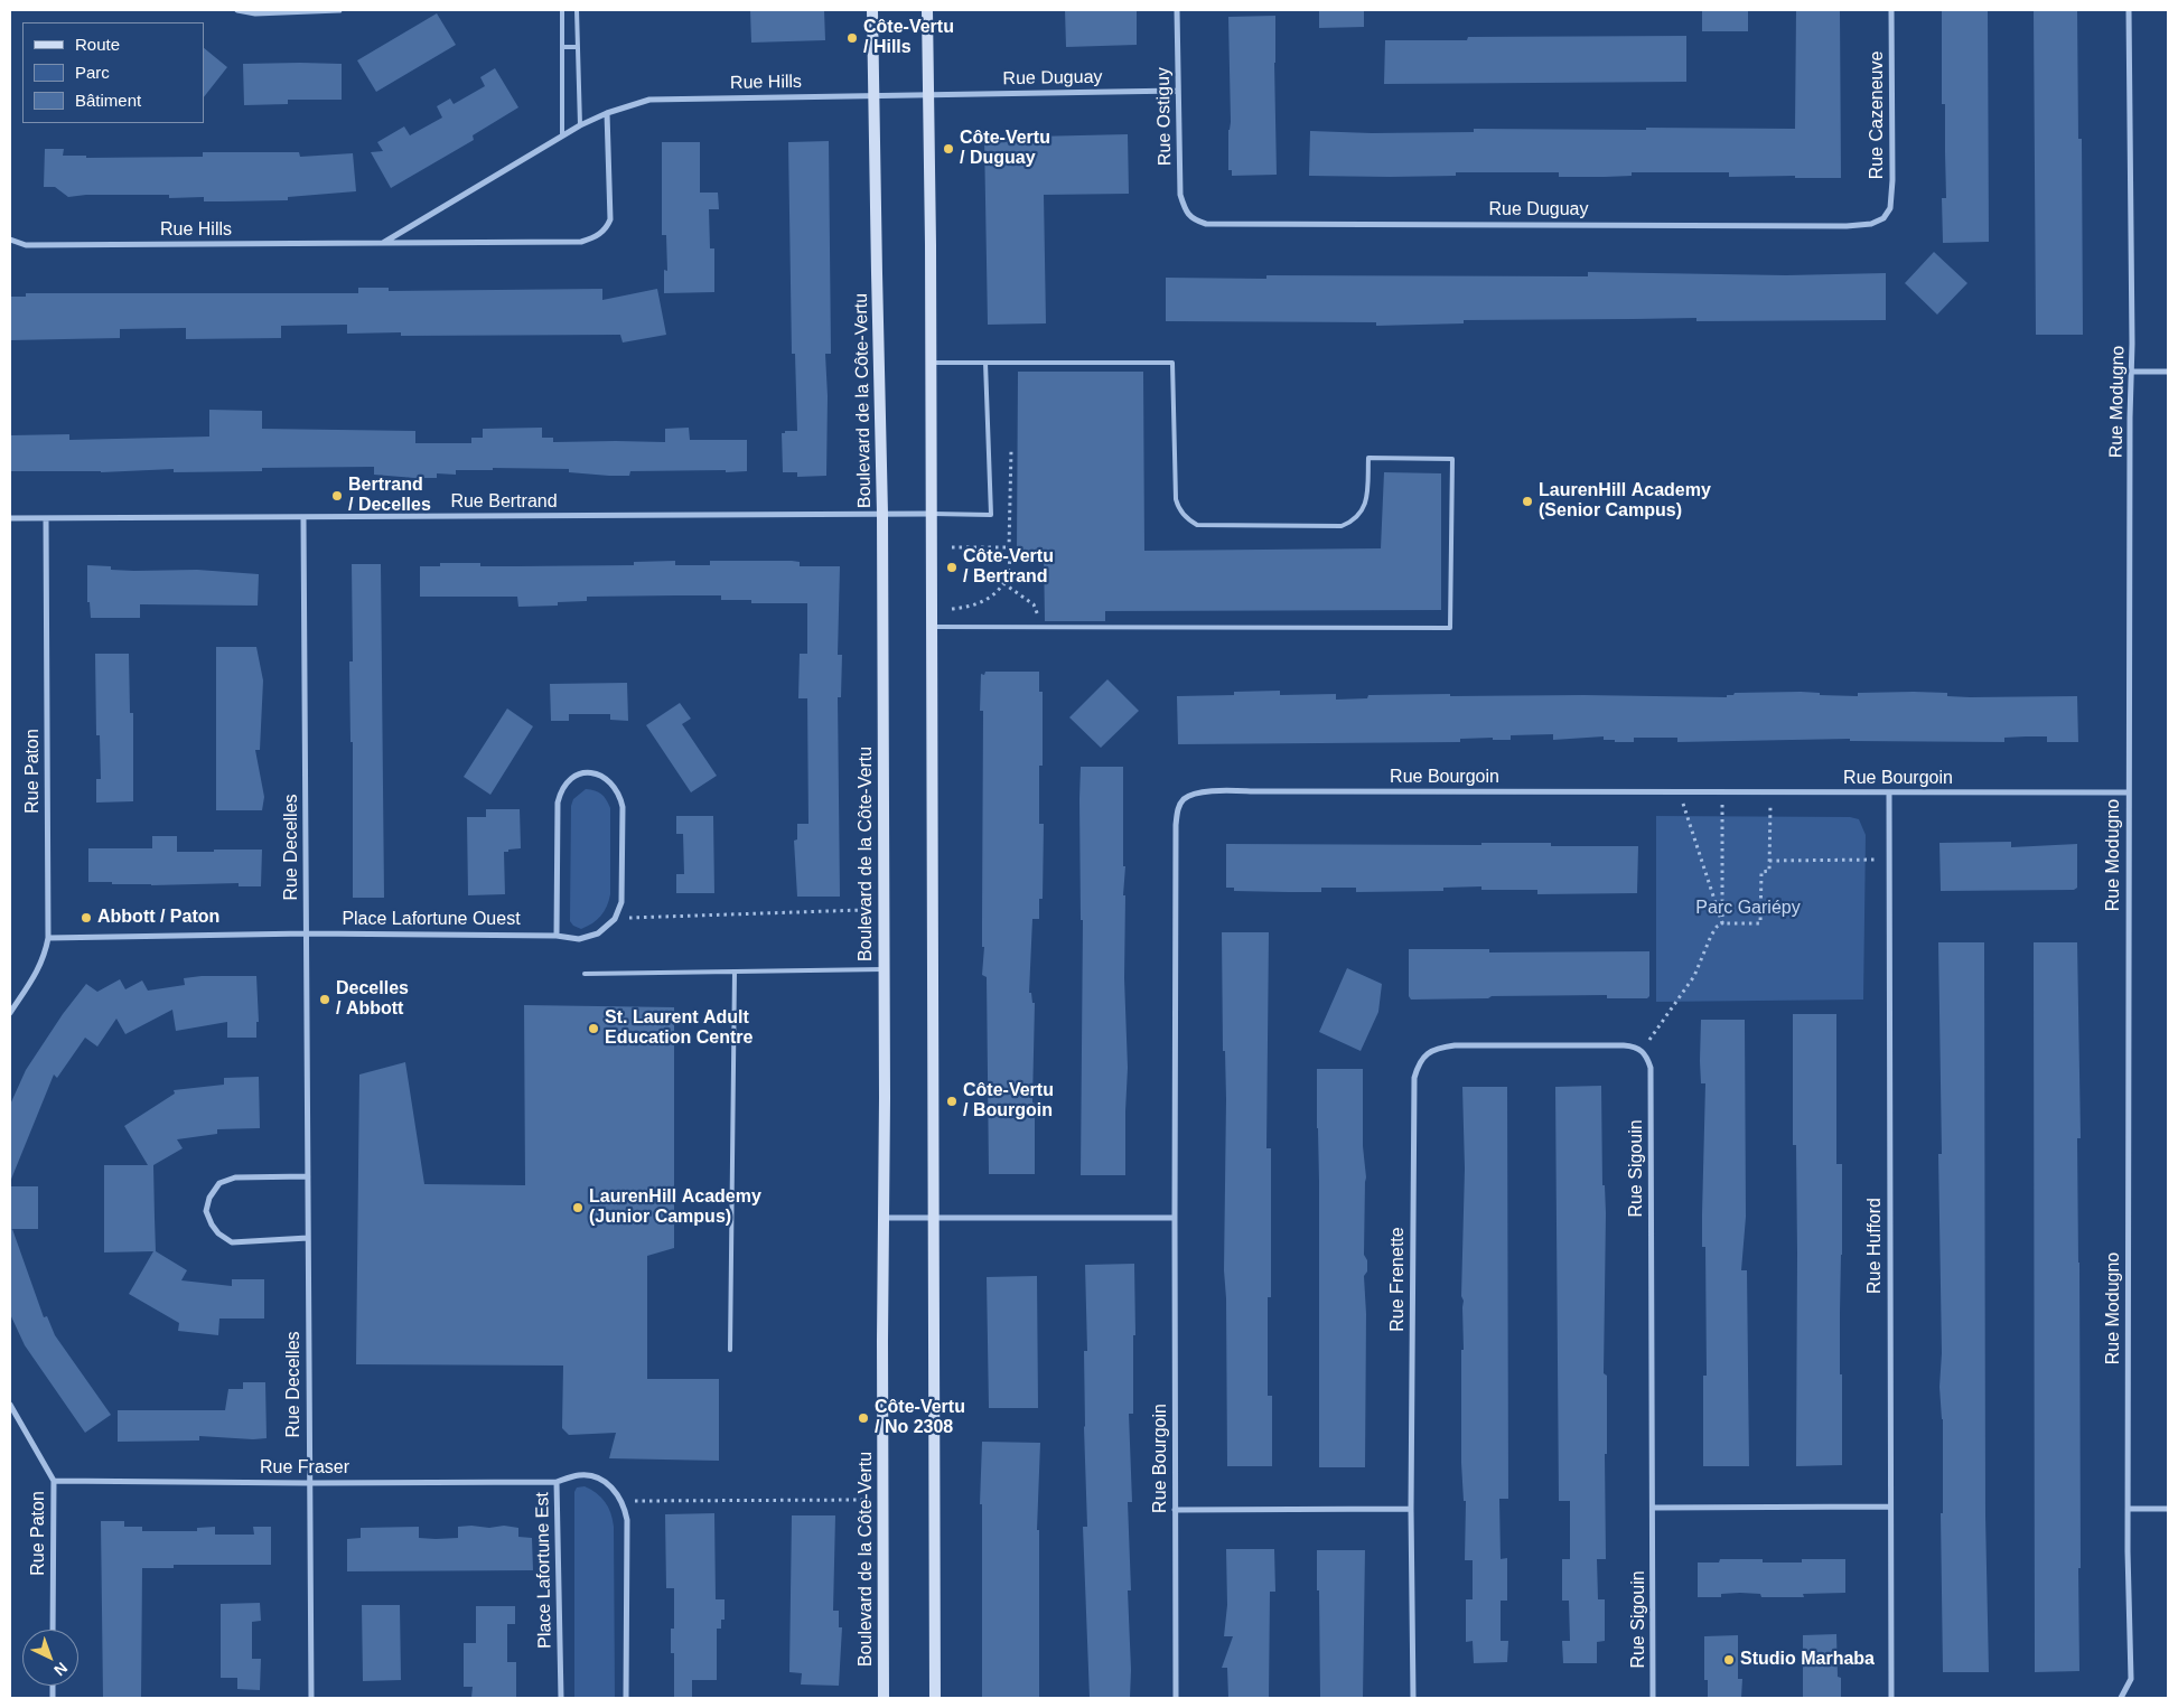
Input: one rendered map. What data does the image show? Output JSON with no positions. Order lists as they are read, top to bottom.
{
  "streets": {
    "main road": ["Boulevard de la Côte-Vertu"],
    "street": [
      "Rue Duguay",
      "Rue Hills",
      "Rue Cazeneuve",
      "Rue Ostiguy",
      "Rue Modugno",
      "Rue Bertrand",
      "Rue Paton",
      "Rue Bourgoin",
      "Rue Decelles",
      "Place Lafortune Ouest",
      "Rue Sigouin",
      "Rue Hufford",
      "Rue Frenette",
      "Rue Fraser",
      "Place Lafortune Est"
    ]
  },
  "crossings": [
    ["Rue Duguay", "Rue Hills"],
    ["Rue Duguay", "Rue Cazeneuve"],
    ["Rue Duguay", "Rue Ostiguy"],
    ["Rue Hills", "Boulevard de la Côte-Vertu"],
    ["Boulevard de la Côte-Vertu", "Rue Bertrand"],
    ["Rue Modugno", "Rue Bourgoin"],
    ["Rue Bertrand", "Rue Paton"],
    ["Rue Bertrand", "Rue Decelles"],
    ["Rue Paton", "Place Lafortune Ouest"],
    ["Rue Paton", "Rue Fraser"],
    ["Rue Bourgoin", "Rue Hufford"],
    ["Rue Decelles", "Place Lafortune Ouest"],
    ["Rue Decelles", "Rue Fraser"],
    ["Rue Sigouin", "Rue Frenette"],
    ["Rue Fraser", "Place Lafortune Est"]
  ],
  "parks": ["Parc Gariépy"],
  "places": [
    "Côte-Vertu / Hills",
    "Côte-Vertu / Duguay",
    "Bertrand / Decelles",
    "LaurenHill Academy (Senior Campus)",
    "Côte-Vertu / Bertrand",
    "Abbott / Paton",
    "Decelles / Abbott",
    "St. Laurent Adult Education Centre",
    "Côte-Vertu / Bourgoin",
    "LaurenHill Academy (Junior Campus)",
    "Côte-Vertu / No 2308",
    "Studio Marhaba"
  ],
  "legend": ["Route", "Parc", "Bâtiment"],
  "north": "bottom right"
}
